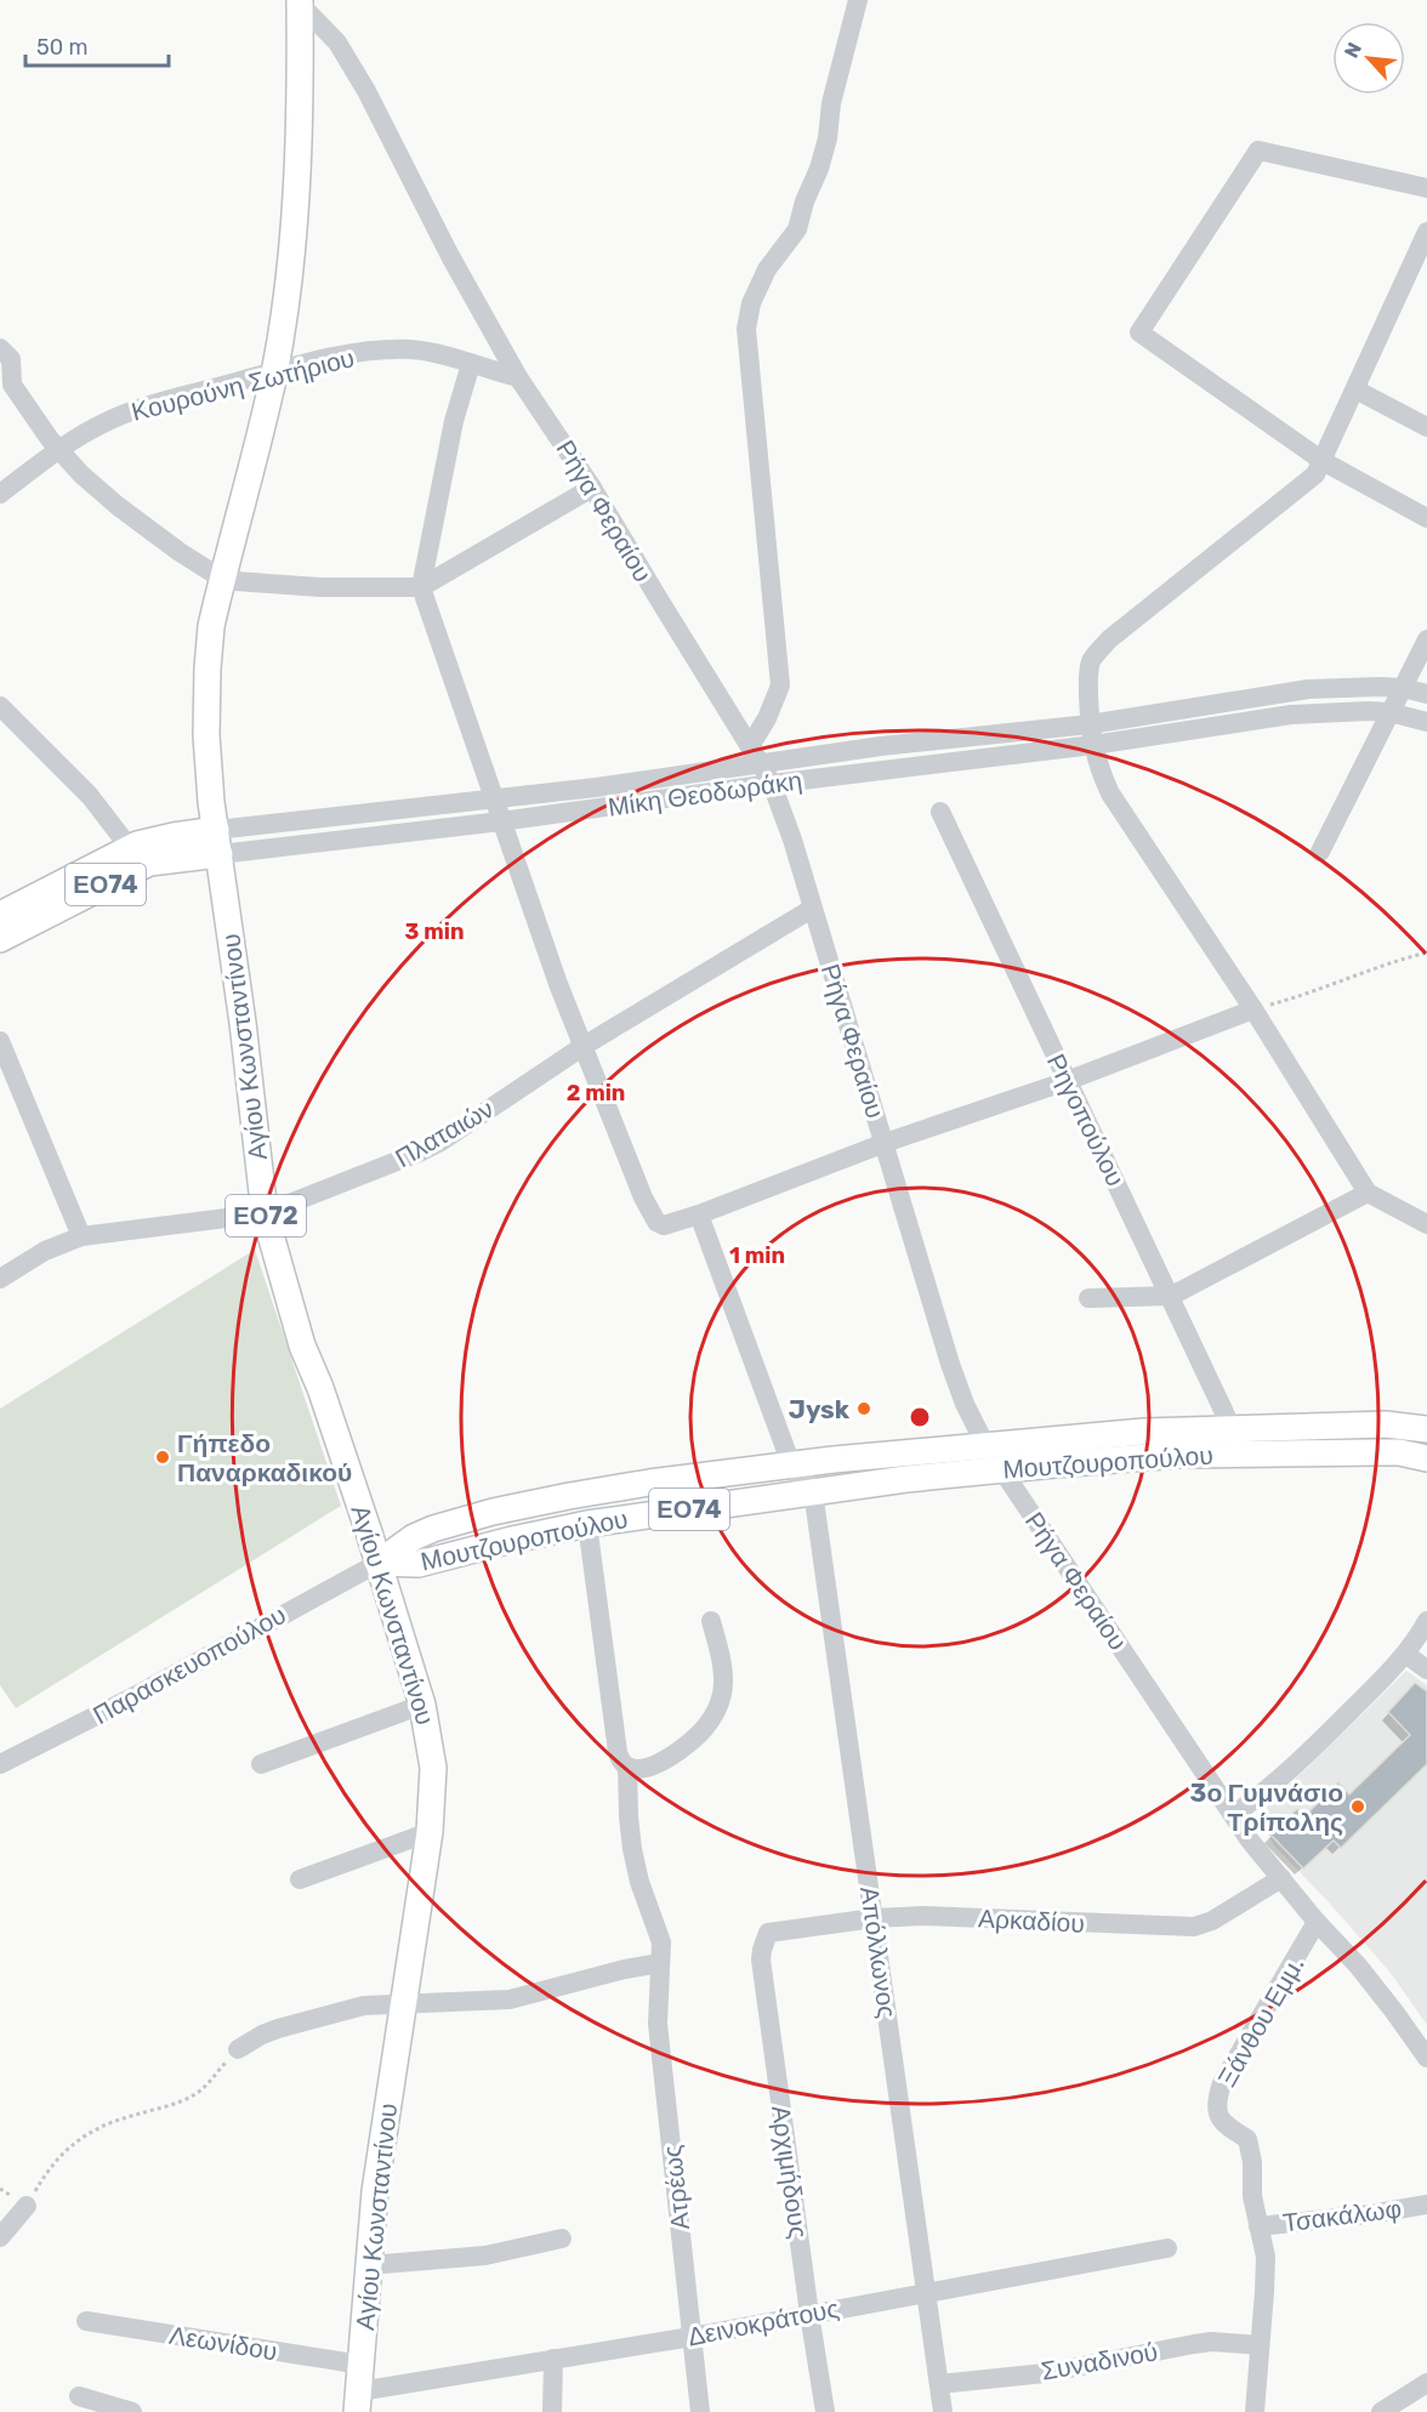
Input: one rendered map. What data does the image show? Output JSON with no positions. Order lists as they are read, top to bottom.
{
  "streets": {
    "main road": [
      "Μίκη Θεοδωράκη",
      "ΕΟ74",
      "Αγίου Κωνσταντίνου",
      "ΕΟ72",
      "Μουτζουροπούλου"
    ],
    "street": [
      "Κουρούνη Σωτήριου",
      "Ρήγα Φεραίου",
      "Ρηγοπούλου",
      "Πλαταιών",
      "Παρασκευοπούλου",
      "Αρκαδίου",
      "Απόλλωνος",
      "Ξάνθου Εμμ.",
      "Αρχιμήδους",
      "Ατρέως",
      "Τσακάλωφ",
      "Δεινοκράτους",
      "Λεωνίδου",
      "Συναδινού"
    ]
  },
  "crossings": [
    ["Κουρούνη Σωτήριου", "Ρήγα Φεραίου"],
    ["Κουρούνη Σωτήριου", "ΕΟ72"],
    ["Ρήγα Φεραίου", "Μίκη Θεοδωράκη"],
    ["Ρήγα Φεραίου", "Πλαταιών"],
    ["Ρήγα Φεραίου", "ΕΟ72"],
    ["Ρήγα Φεραίου", "Μουτζουροπούλου"],
    ["Ρήγα Φεραίου", "Αρκαδίου"],
    ["Ρήγα Φεραίου", "Ξάνθου Εμμ."],
    ["Μίκη Θεοδωράκη", "Αγίου Κωνσταντίνου"],
    ["Μίκη Θεοδωράκη", "ΕΟ72"],
    ["Αγίου Κωνσταντίνου", "Πλαταιών"],
    ["Αγίου Κωνσταντίνου", "ΕΟ72"],
    ["Αγίου Κωνσταντίνου", "Μουτζουροπούλου"],
    ["Αγίου Κωνσταντίνου", "Παρασκευοπούλου"],
    ["Αγίου Κωνσταντίνου", "Δεινοκράτους"],
    ["Αγίου Κωνσταντίνου", "Λεωνίδου"],
    ["Ρηγοπούλου", "Μουτζουροπούλου"],
    ["Μουτζουροπούλου", "Παρασκευοπούλου"],
    ["Μουτζουροπούλου", "Απόλλωνος"],
    ["Αρκαδίου", "Απόλλωνος"],
    ["Αρκαδίου", "Αρχιμήδους"],
    ["Απόλλωνος", "Δεινοκράτους"],
    ["Απόλλωνος", "Συναδινού"],
    ["Ξάνθου Εμμ.", "Τσακάλωφ"],
    ["Ξάνθου Εμμ.", "Συναδινού"],
    ["Αρχιμήδους", "Δεινοκράτους"],
    ["Ατρέως", "Δεινοκράτους"]
  ],
  "places": ["Jysk", "Γήπεδο Παναρκαδικού", "3ο Γυμνάσιο Τρίπολης"],
  "scale_bar": "50 m",
  "north": "top left",
  "rings": ["3 min", "2 min", "1 min"]
}
